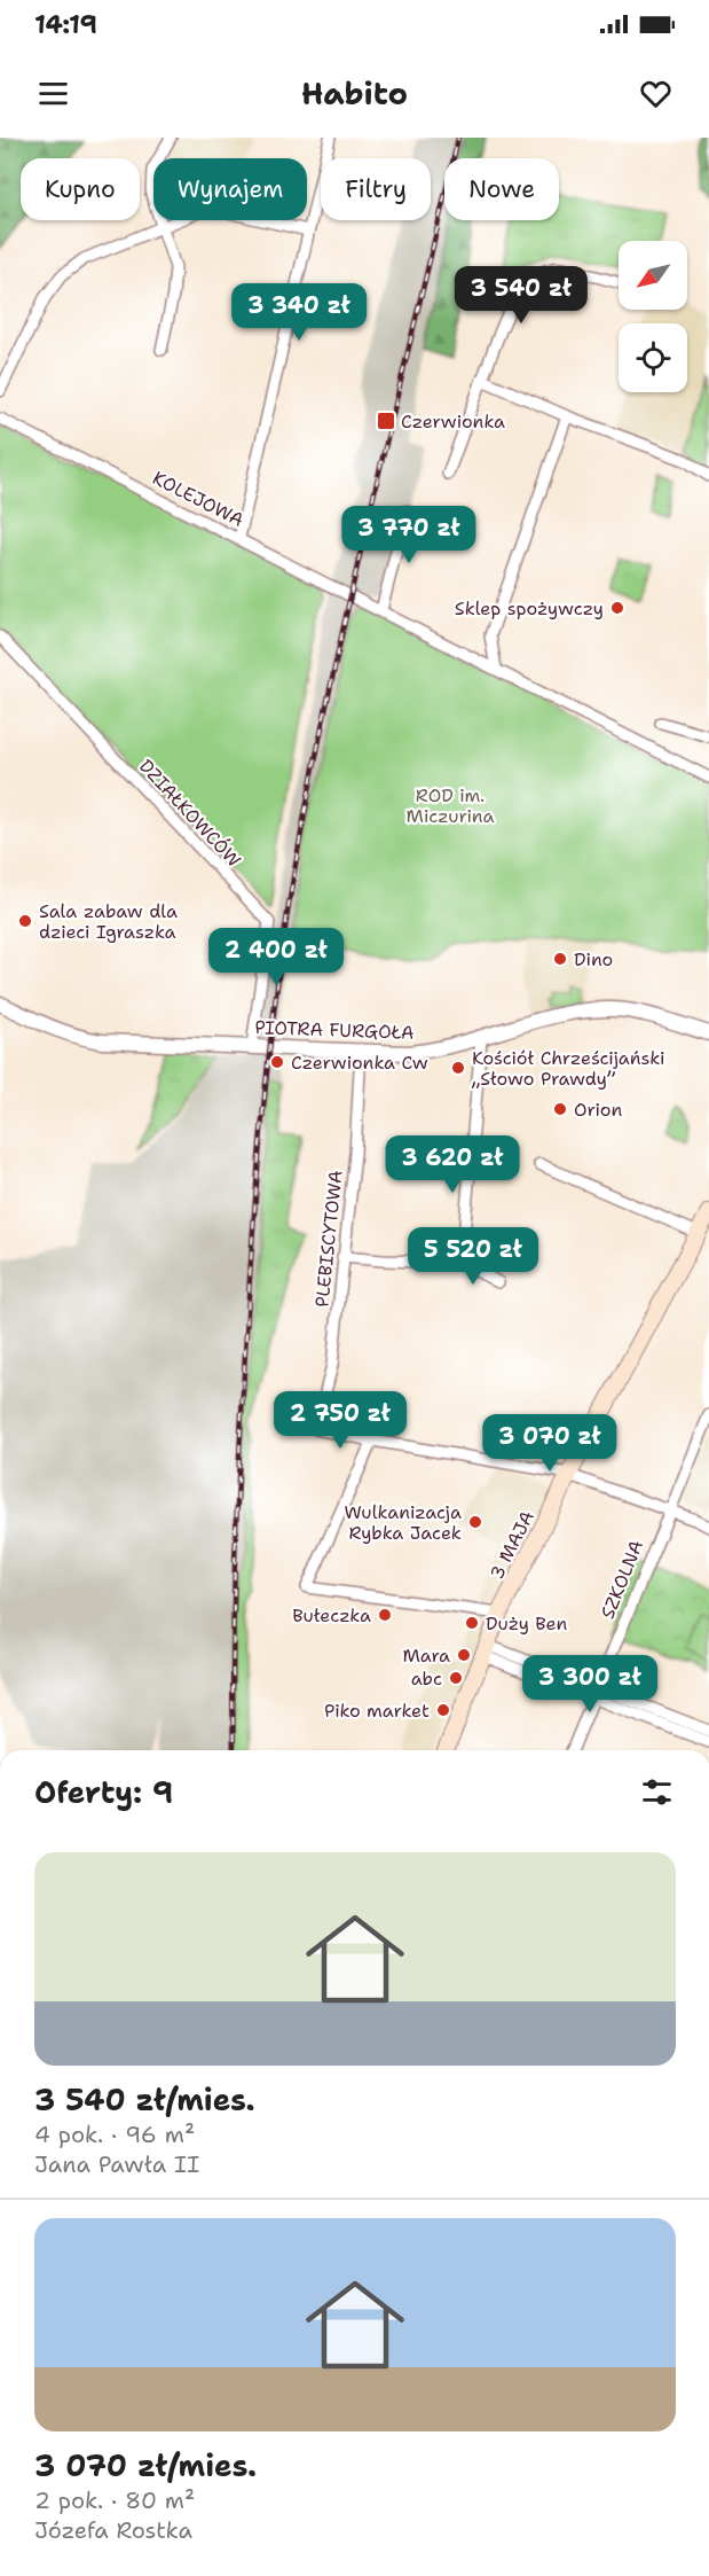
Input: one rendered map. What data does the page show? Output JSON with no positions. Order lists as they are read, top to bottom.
{
  "streets": {
    "main road": ["3 MAJA"],
    "street": [
      "KOLEJOWA",
      "DZIAŁKOWCÓW",
      "PIOTRA FURGOŁA",
      "PLEBISCYTOWA",
      "SZKOLNA"
    ]
  },
  "crossings": [
    ["DZIAŁKOWCÓW", "PIOTRA FURGOŁA"],
    ["PIOTRA FURGOŁA", "PLEBISCYTOWA"]
  ],
  "parks": ["ROD im. Miczurina"],
  "places": {
    "transit": ["Czerwionka"],
    "other": [
      "Sklep spożywczy",
      "Sala zabaw dla dzieci Igraszka",
      "Dino",
      "Czerwionka Cw",
      "Kościół Chrześcijański „Słowo Prawdy”",
      "Orion",
      "Wulkanizacja Rybka Jacek",
      "Bułeczka",
      "Duży Ben",
      "Mara",
      "abc",
      "Piko market"
    ]
  },
  "north": "bottom left",
  "page": {
    "status": "14:19",
    "header": "Habito",
    "chip": [
      "Kupno",
      "Wynajem",
      "Filtry",
      "Nowe"
    ],
    "price": [
      "3 540 zł",
      "3 340 zł",
      "3 770 zł",
      "2 400 zł",
      "3 620 zł",
      "5 520 zł",
      "2 750 zł",
      "3 070 zł",
      "3 300 zł"
    ],
    "heading": "Oferty: 9",
    "list": [
      {
        "name": "3 540 zł/mies.",
        "note": "4 pok. · 96 m² · Jana Pawła II"
      },
      {
        "name": "3 070 zł/mies.",
        "note": "2 pok. · 80 m² · Józefa Rostka"
      }
    ]
  }
}
